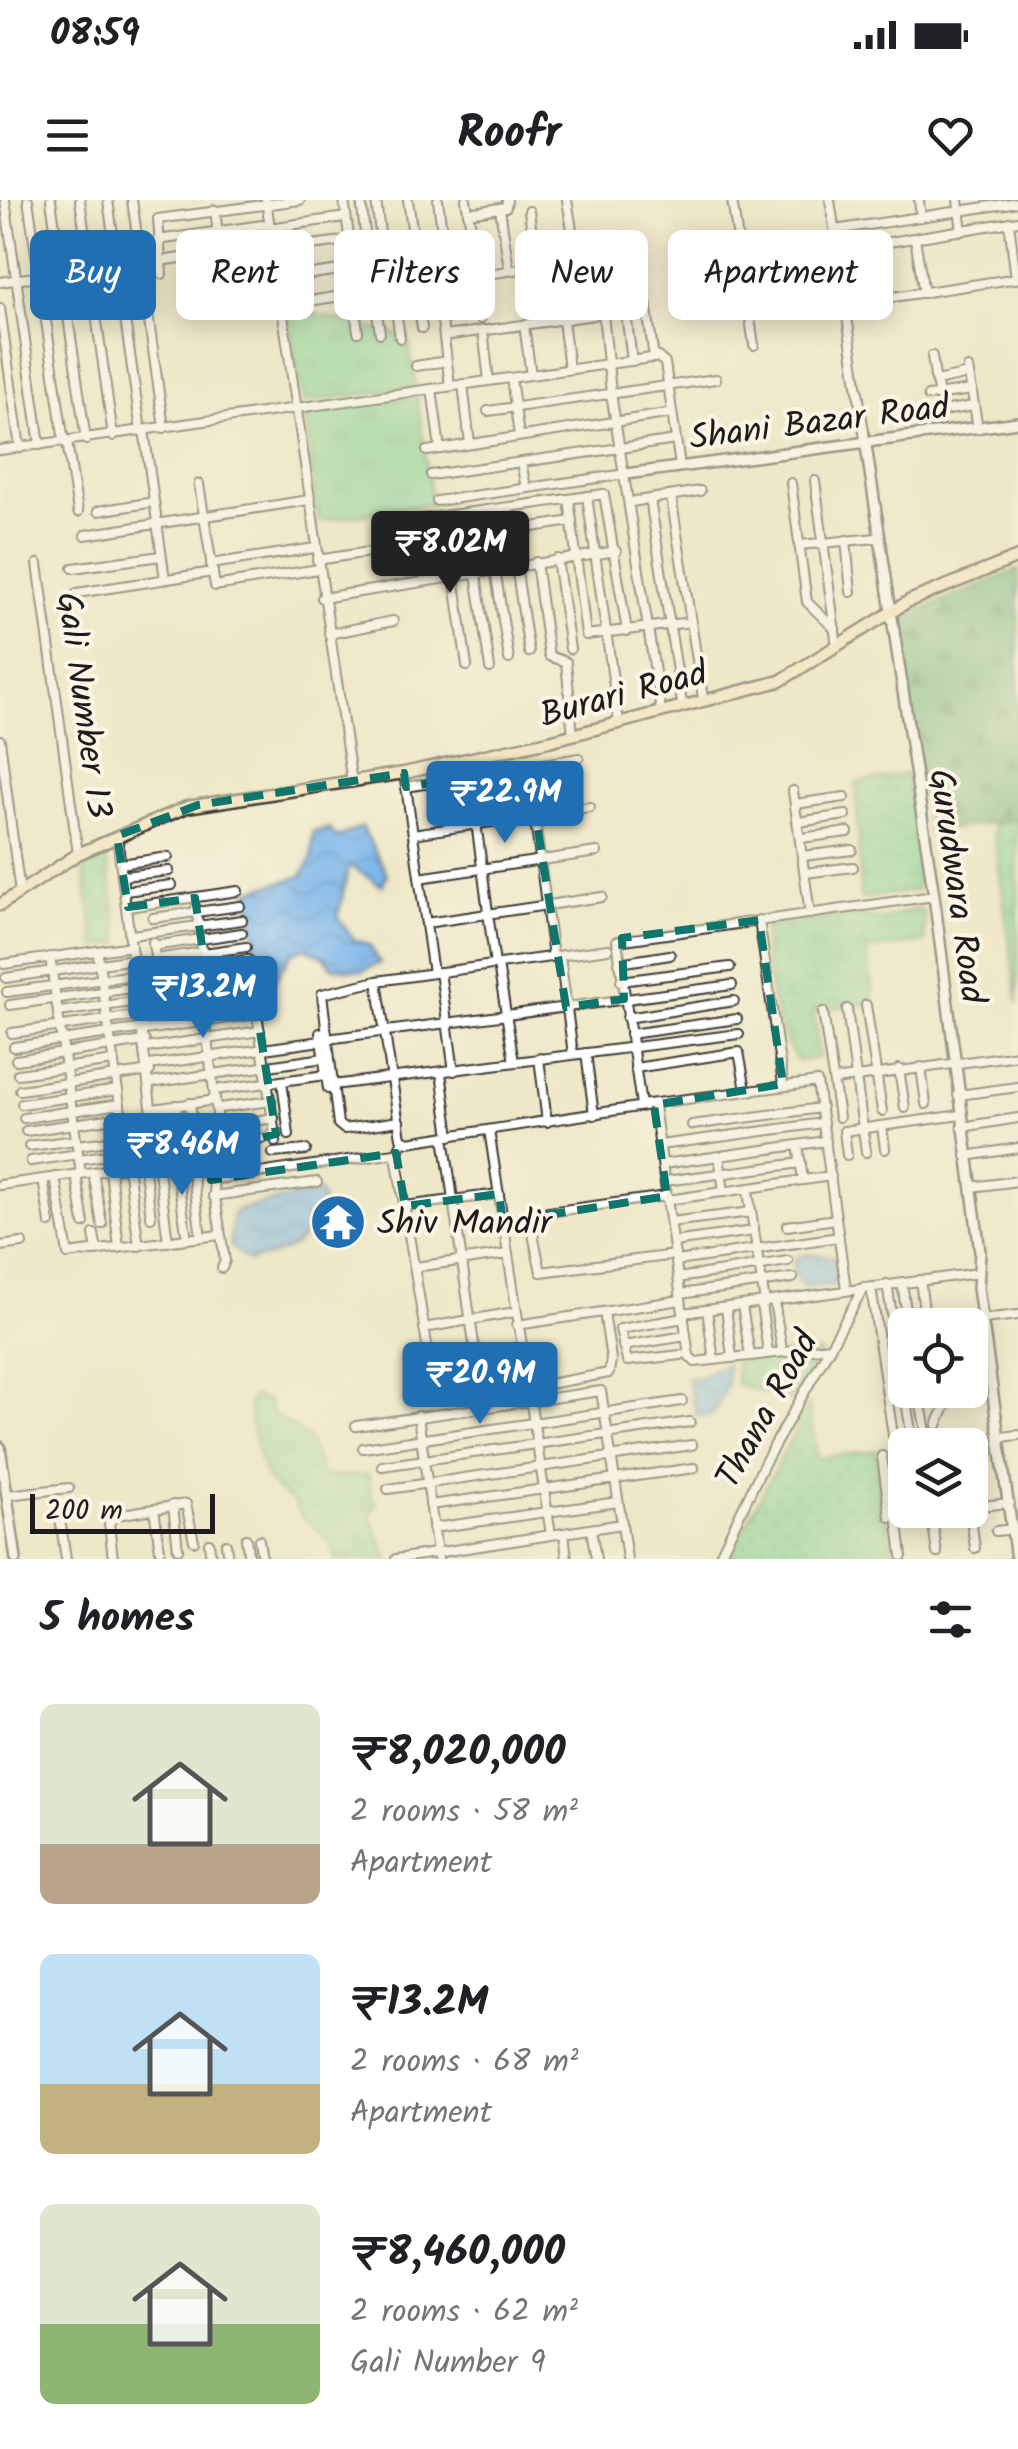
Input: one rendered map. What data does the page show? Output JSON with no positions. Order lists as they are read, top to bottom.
{
  "streets": {
    "main road": ["Burari Road"],
    "street": [
      "Shani Bazar Road",
      "Gali Number 13",
      "Gurudwara Road",
      "Thana Road"
    ]
  },
  "crossings": [
    ["Shani Bazar Road", "Gurudwara Road"],
    ["Burari Road", "Gali Number 13"],
    ["Burari Road", "Gurudwara Road"]
  ],
  "places": {
    "temple": ["Shiv Mandir"]
  },
  "scale_bar": "200 m",
  "page": {
    "status": "08:59",
    "header": "Roofr",
    "chip": [
      "Buy",
      "Rent",
      "Filters",
      "New",
      "Apartment"
    ],
    "price": [
      "₹8.02M",
      "₹22.9M",
      "₹13.2M",
      "₹8.46M",
      "₹20.9M"
    ],
    "scale": "200 m",
    "heading": "5 homes",
    "list": [
      {
        "name": "₹8,020,000",
        "note": "2 rooms · 58 m² · Apartment"
      },
      {
        "name": "₹13.2M",
        "note": "2 rooms · 68 m² · Apartment"
      },
      {
        "name": "₹8,460,000",
        "note": "2 rooms · 62 m² · Gali Number 9"
      }
    ]
  }
}
